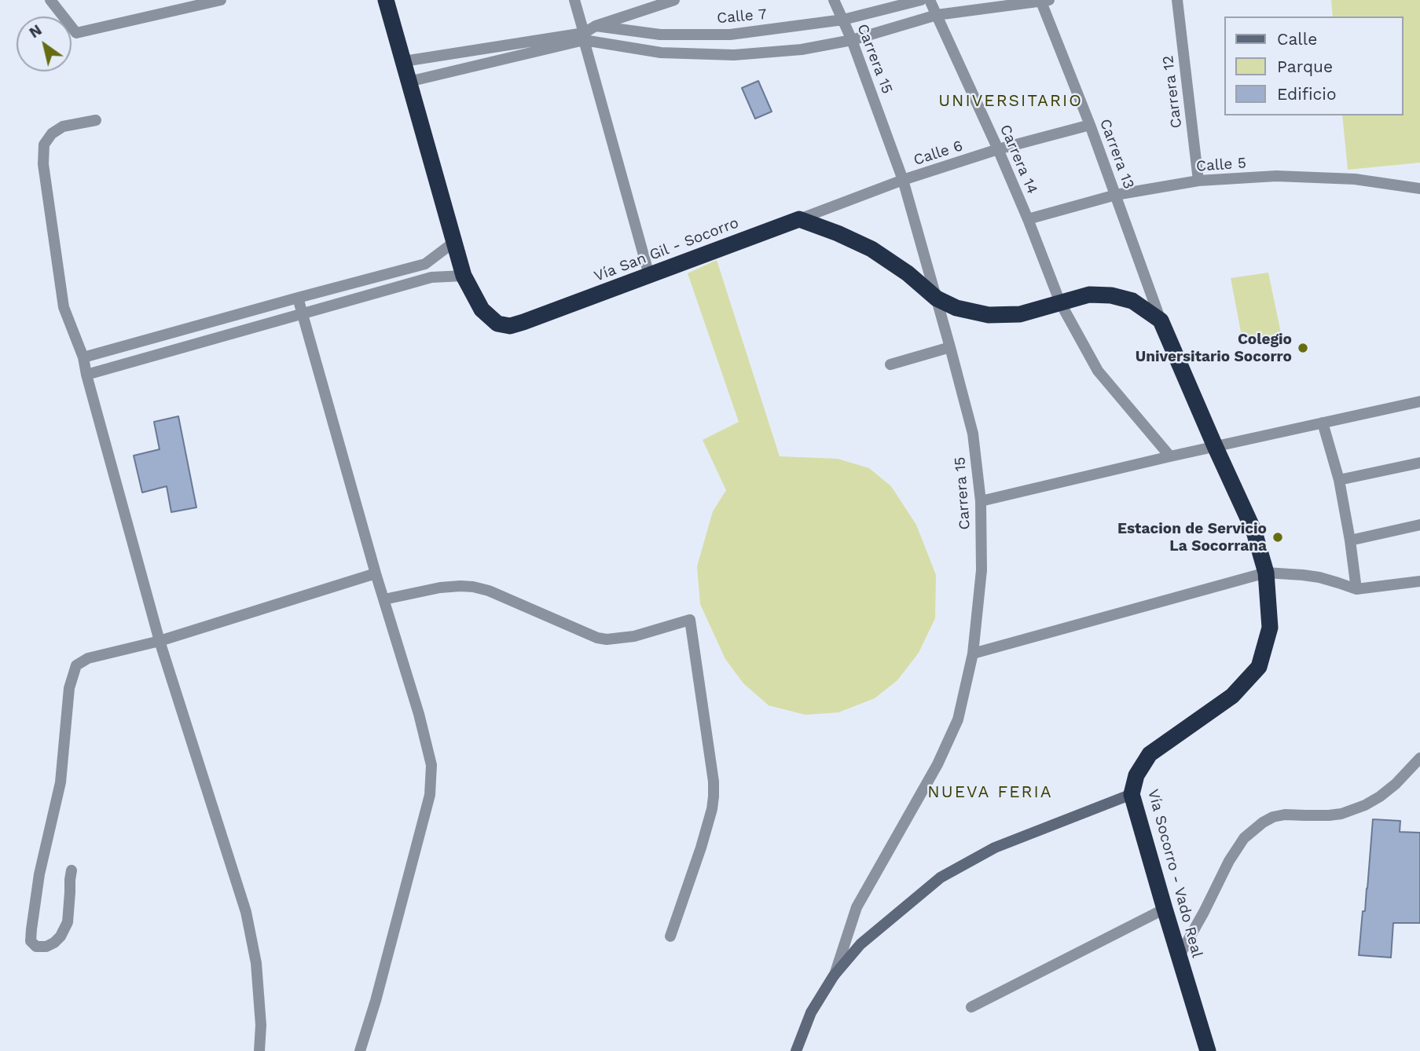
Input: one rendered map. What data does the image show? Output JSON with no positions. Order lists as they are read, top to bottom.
{
  "streets": {
    "highway": ["Vía San Gil - Socorro", "Vía Socorro - Vado Real"],
    "street": [
      "Calle 7",
      "Carrera 15",
      "Carrera 12",
      "Calle 6",
      "Carrera 13",
      "Carrera 14",
      "Calle 5"
    ]
  },
  "crossings": [
    ["Calle 7", "Carrera 15"],
    ["Carrera 15", "Calle 6"],
    ["Carrera 12", "Calle 5"],
    ["Calle 6", "Carrera 13"],
    ["Calle 6", "Carrera 14"],
    ["Calle 6", "Vía San Gil - Socorro"],
    ["Carrera 13", "Calle 5"],
    ["Carrera 13", "Vía Socorro - Vado Real"],
    ["Carrera 14", "Calle 5"]
  ],
  "districts": ["UNIVERSITARIO", "NUEVA FERIA"],
  "places": ["Colegio Universitario Socorro", "Estacion de Servicio La Socorrana"],
  "legend": ["Calle", "Parque", "Edificio"],
  "north": "top left"
}
